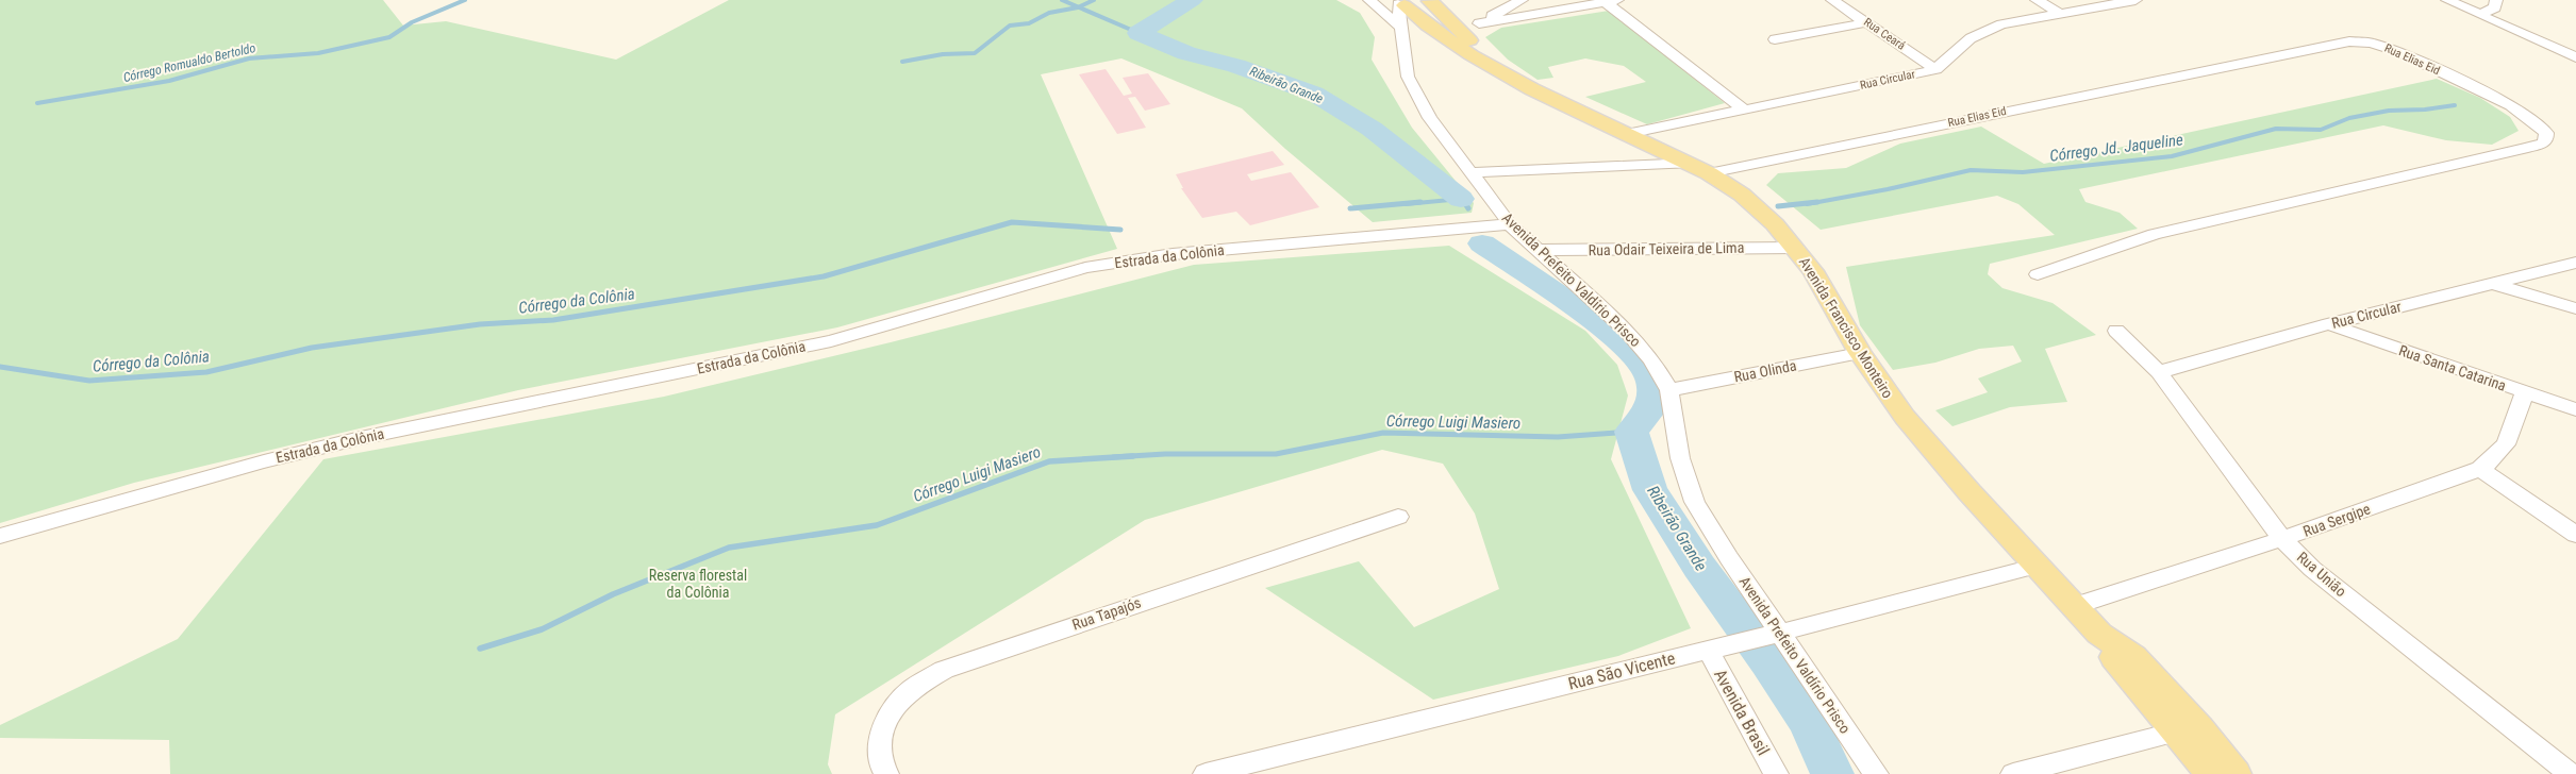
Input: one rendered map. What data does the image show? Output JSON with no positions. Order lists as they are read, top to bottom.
{
  "streets": {
    "main road": ["Avenida Francisco Monteiro"],
    "street": [
      "Rua Ceará",
      "Rua Elias Eid",
      "Rua Circular",
      "Rua Odair Teixeira de Lima",
      "Estrada da Colônia",
      "Avenida Prefeito Valdírio Prisco",
      "Rua Santa Catarina",
      "Rua Olinda",
      "Rua Sergipe",
      "Rua União",
      "Rua Tapajós",
      "Rua São Vicente",
      "Avenida Brasil"
    ]
  },
  "crossings": [
    ["Rua Ceará", "Rua Circular"],
    ["Rua Elias Eid", "Avenida Francisco Monteiro"],
    ["Rua Circular", "Avenida Francisco Monteiro"],
    ["Rua Circular", "Rua Santa Catarina"],
    ["Rua Circular", "Rua União"],
    ["Rua Odair Teixeira de Lima", "Avenida Prefeito Valdírio Prisco"],
    ["Rua Odair Teixeira de Lima", "Avenida Francisco Monteiro"],
    ["Estrada da Colônia", "Avenida Prefeito Valdírio Prisco"],
    ["Avenida Prefeito Valdírio Prisco", "Avenida Francisco Monteiro"],
    ["Avenida Prefeito Valdírio Prisco", "Rua Olinda"],
    ["Avenida Prefeito Valdírio Prisco", "Rua São Vicente"],
    ["Avenida Francisco Monteiro", "Rua Olinda"],
    ["Avenida Francisco Monteiro", "Rua Sergipe"],
    ["Avenida Francisco Monteiro", "Rua São Vicente"],
    ["Rua Santa Catarina", "Rua Sergipe"],
    ["Rua Sergipe", "Rua União"],
    ["Rua São Vicente", "Avenida Brasil"]
  ],
  "water": [
    "Córrego Romualdo Bertoldo",
    "Ribeirão Grande",
    "Córrego Jd. Jaqueline",
    "Córrego da Colônia",
    "Córrego Luigi Masiero"
  ],
  "parks": ["Reserva florestal da Colônia"]
}
